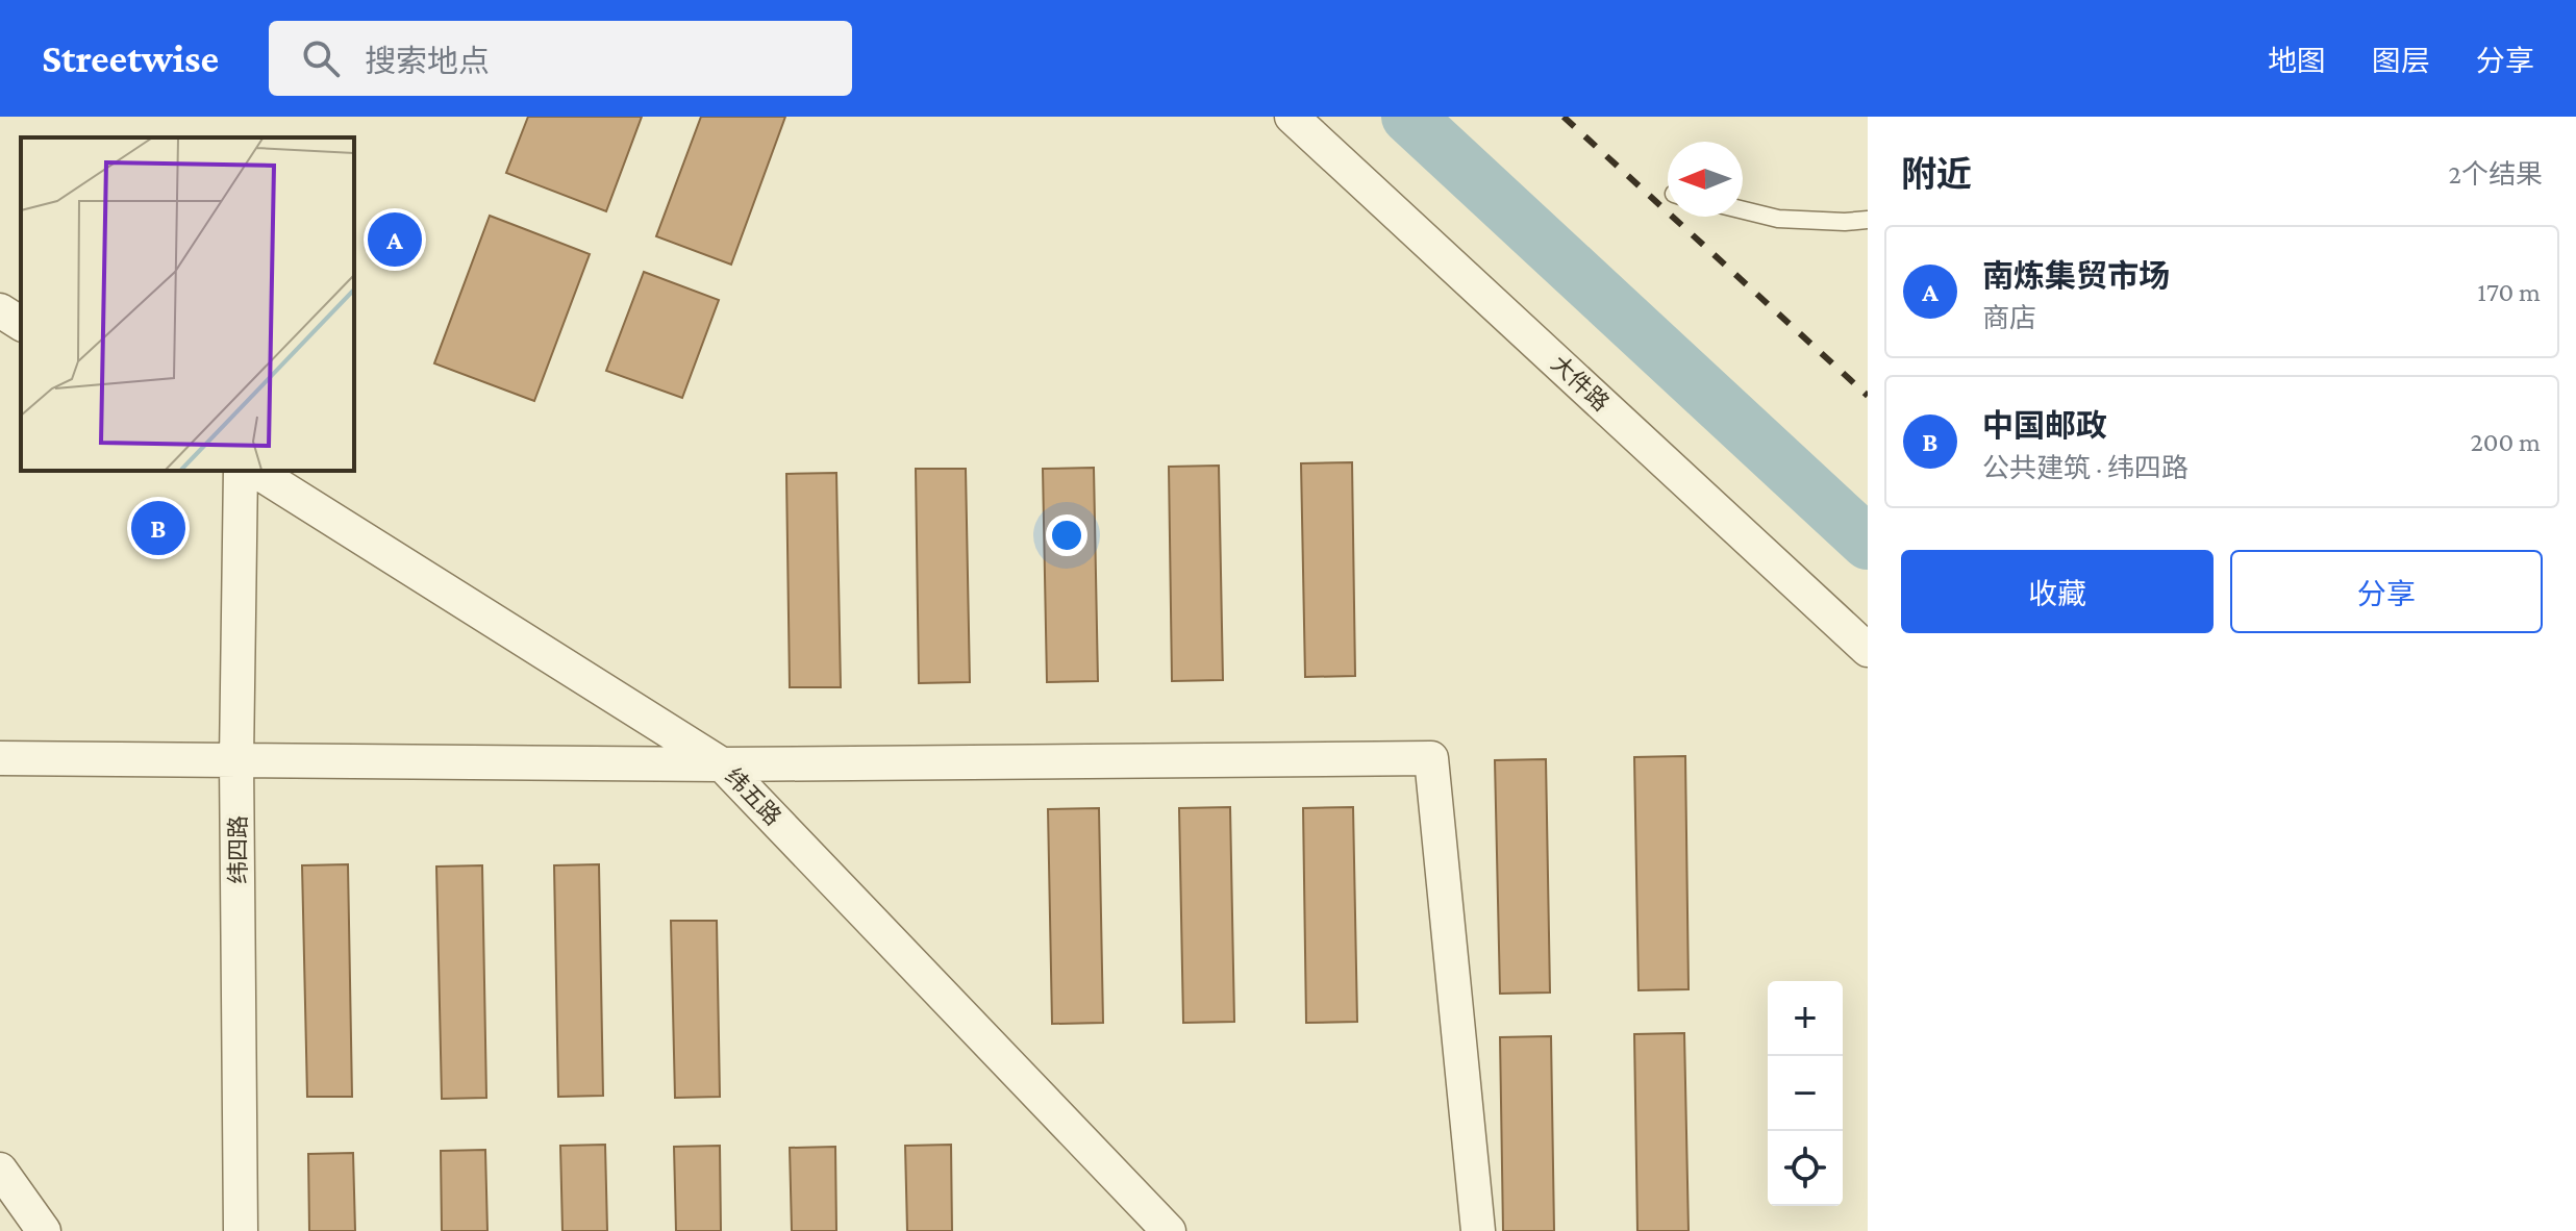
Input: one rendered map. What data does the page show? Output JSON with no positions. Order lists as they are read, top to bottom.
{
  "streets": {
    "street": ["大件路", "纬五路", "纬四路"]
  },
  "north": "left",
  "page": {
    "header": "Streetwise",
    "search": "搜索地点",
    "nav": ["地图", "图层", "分享"],
    "heading": ["附近", "2个结果"],
    "pins": ["A", "B"],
    "list": [
      {
        "mark": "A",
        "name": "南炼集贸市场",
        "note": "商店",
        "value": "170 m"
      },
      {
        "mark": "B",
        "name": "中国邮政",
        "note": "公共建筑 · 纬四路",
        "value": "200 m"
      }
    ],
    "buttons": ["收藏", "分享"],
    "map_buttons": ["+", "−"]
  }
}
